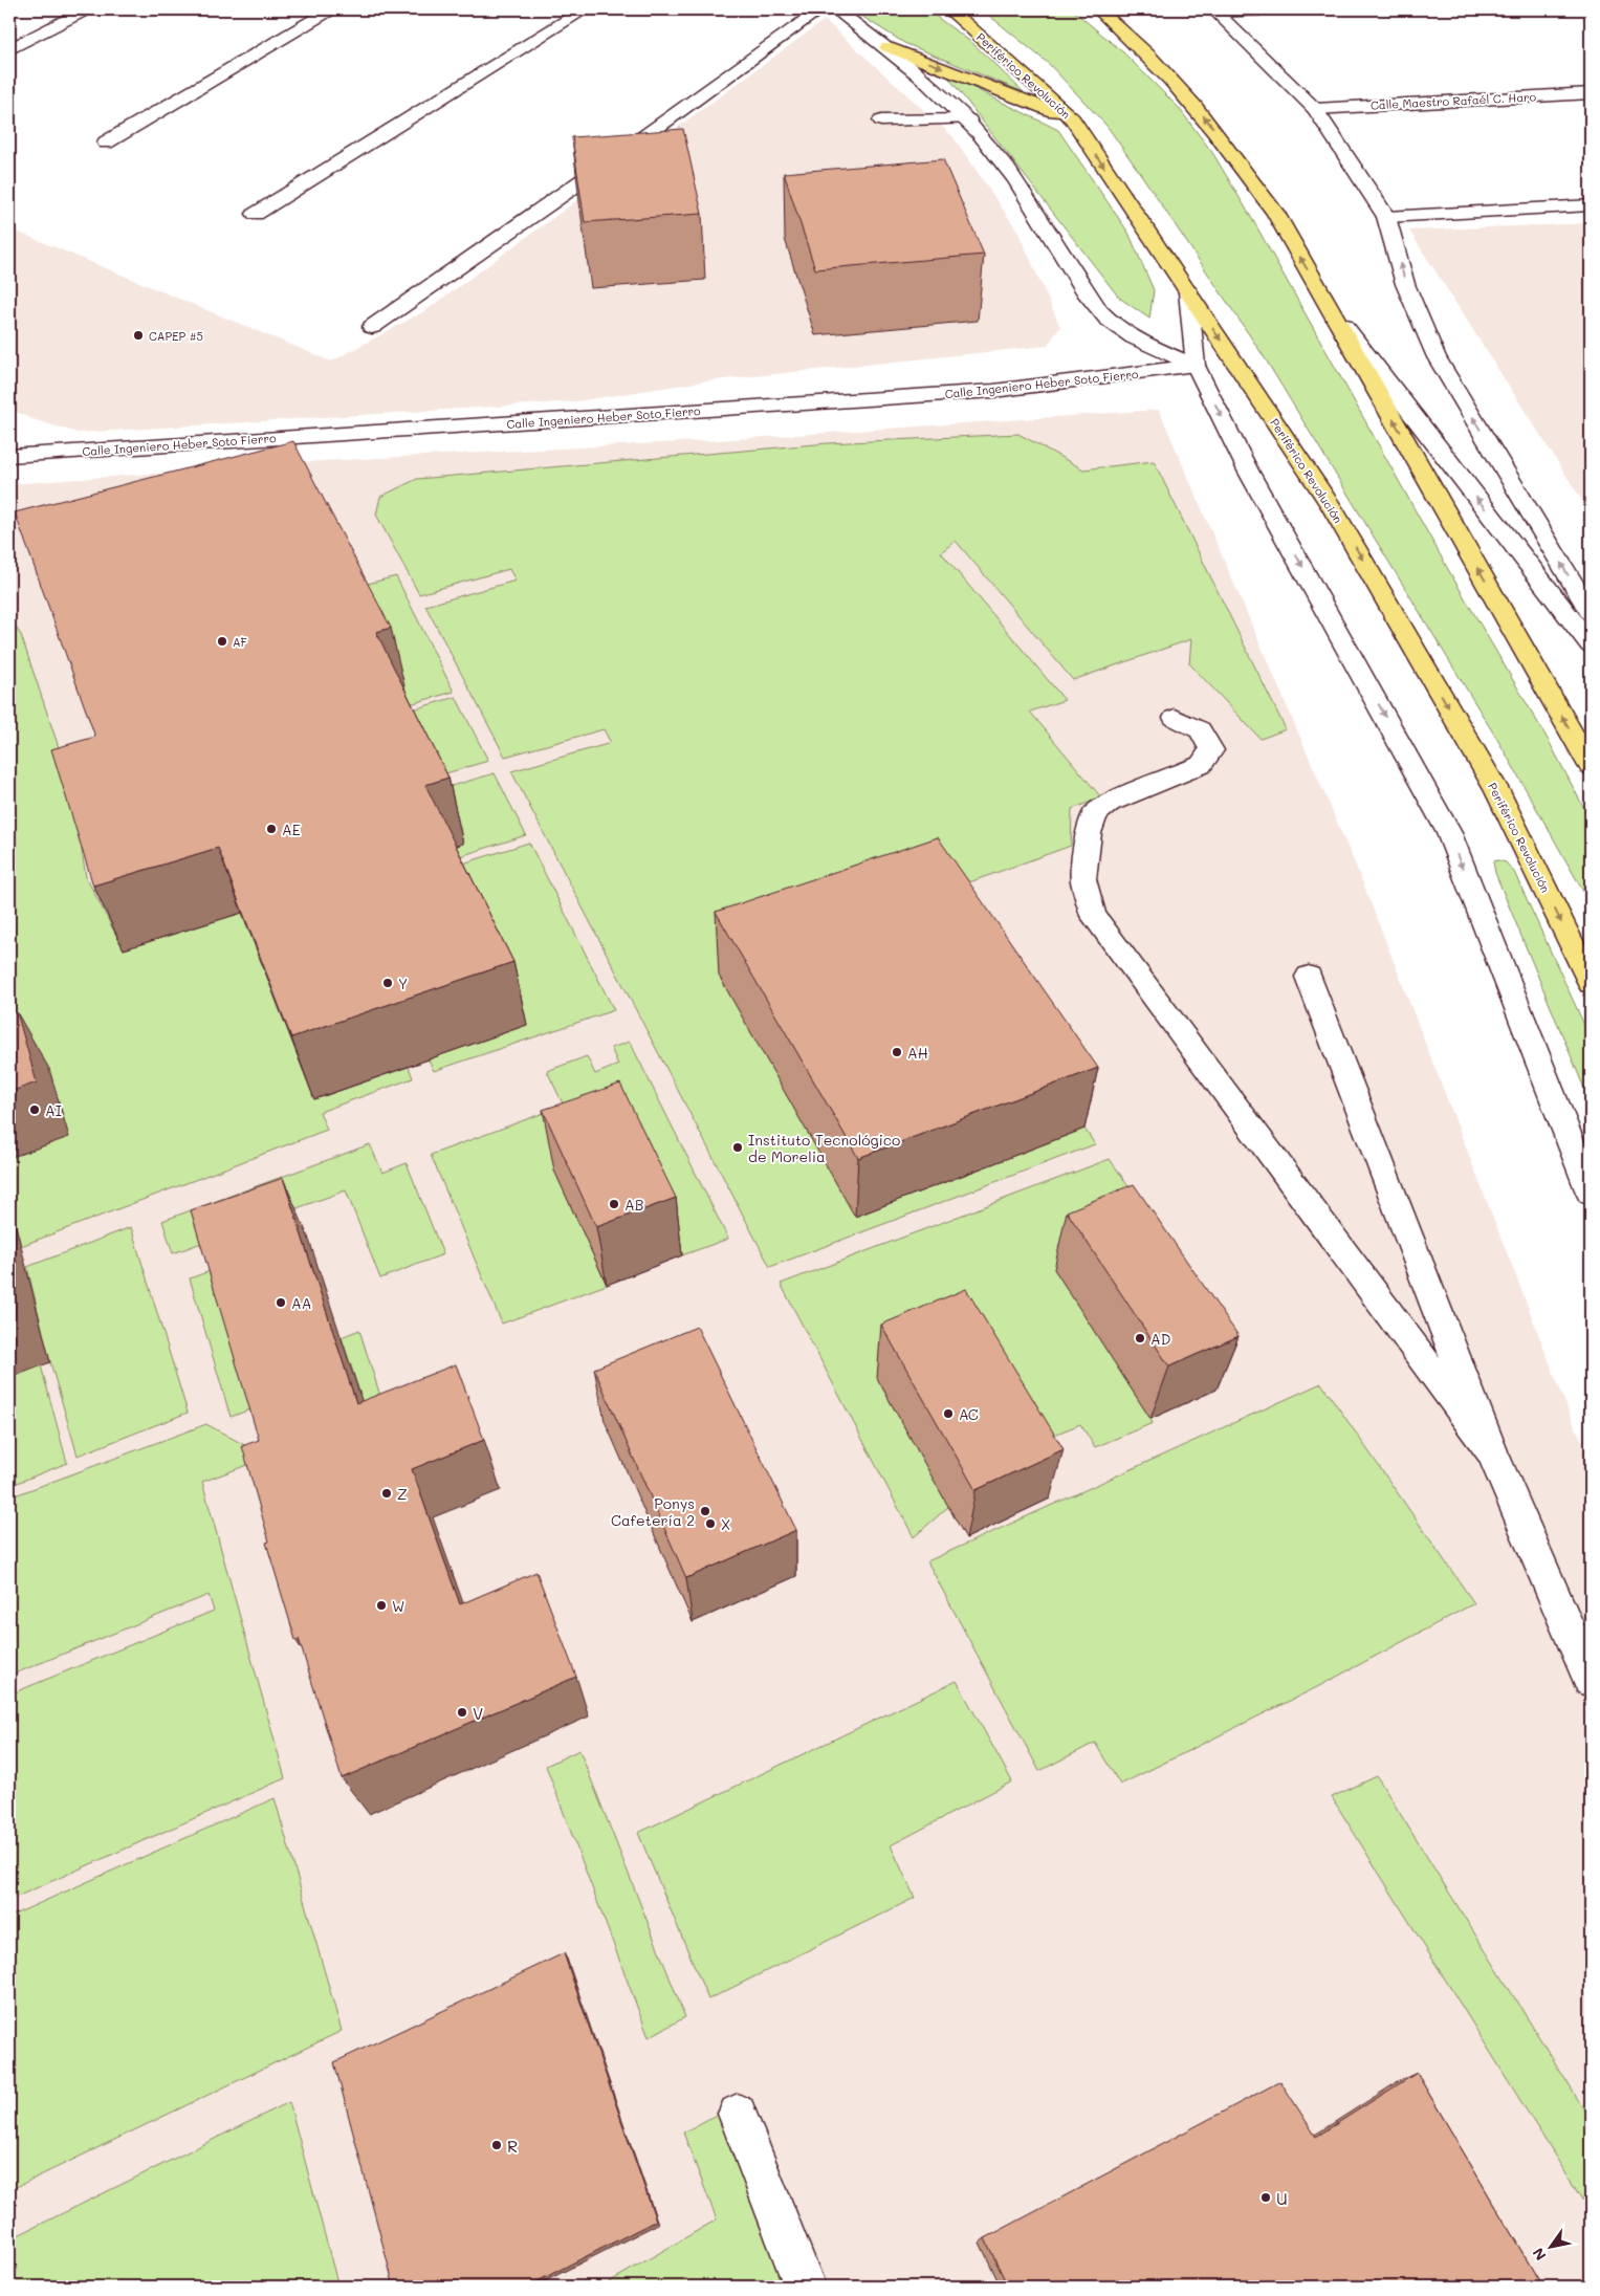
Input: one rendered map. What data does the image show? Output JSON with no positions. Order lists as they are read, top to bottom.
{
  "streets": {
    "highway": ["Periférico Revolución"],
    "street": ["Calle Maestro Rafaél C. Haro", "Calle Ingeniero Heber Soto Fierro"]
  },
  "places": [
    "CAPEP #5",
    "AF",
    "AE",
    "Y",
    "AH",
    "AI",
    "Instituto Tecnológico de Morelia",
    "AB",
    "AA",
    "AD",
    "AC",
    "Z",
    "Ponys Cafetería 2",
    "X",
    "W",
    "V",
    "R",
    "U"
  ],
  "north": "bottom left"
}
